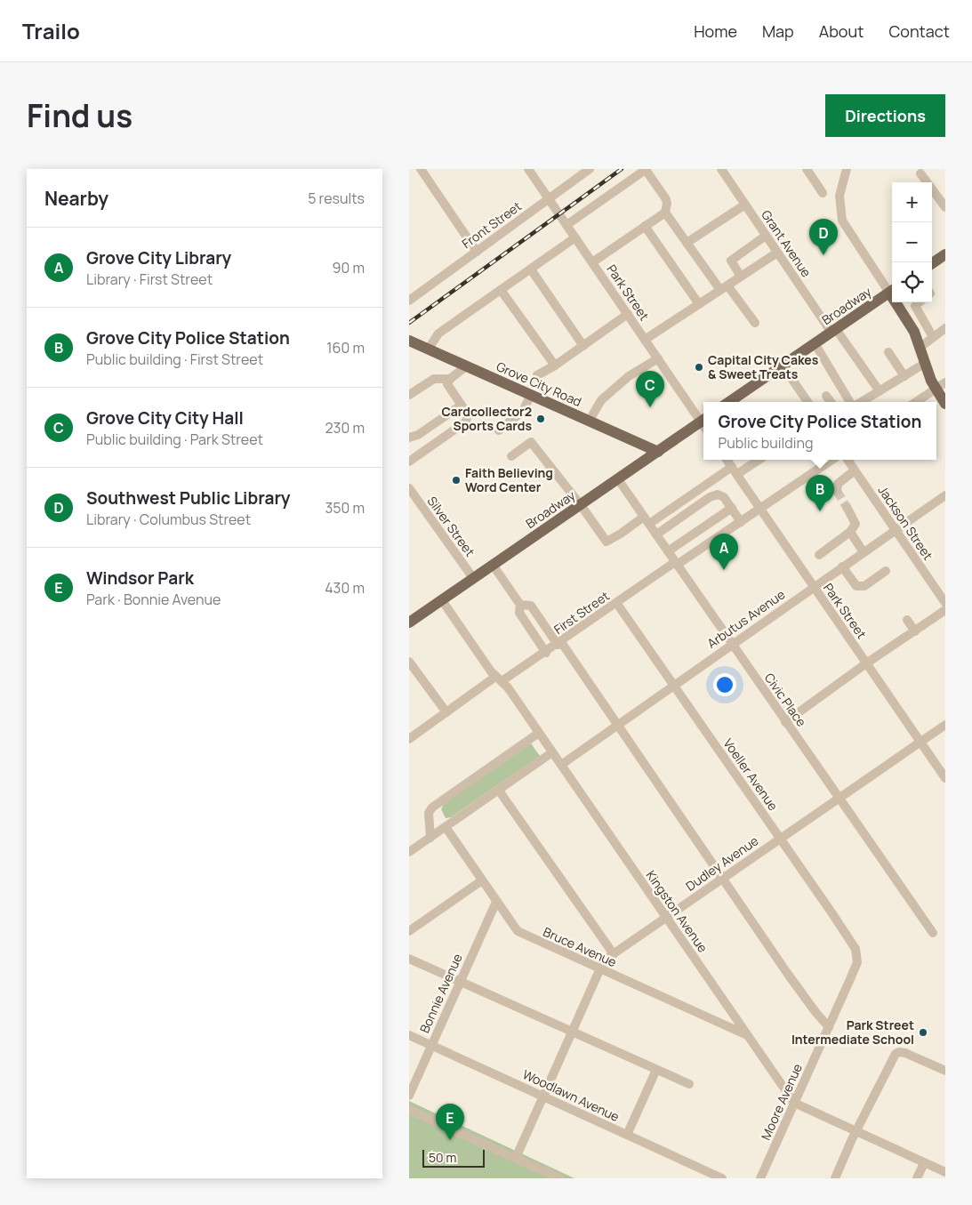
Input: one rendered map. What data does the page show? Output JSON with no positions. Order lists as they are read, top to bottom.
{
  "streets": {
    "main road": ["Broadway", "Grove City Road"],
    "street": [
      "Front Street",
      "Grant Avenue",
      "Park Street",
      "Jackson Street",
      "Silver Street",
      "First Street",
      "Arbutus Avenue",
      "Civic Place",
      "Voeller Avenue",
      "Dudley Avenue",
      "Kingston Avenue",
      "Bruce Avenue",
      "Bonnie Avenue",
      "Woodlawn Avenue",
      "Moore Avenue"
    ]
  },
  "crossings": [
    ["Front Street", "Park Street"],
    ["Grant Avenue", "Broadway"],
    ["Park Street", "First Street"],
    ["Park Street", "Arbutus Avenue"],
    ["Park Street", "Dudley Avenue"],
    ["Broadway", "Grove City Road"],
    ["Broadway", "Silver Street"],
    ["Broadway", "Civic Place"],
    ["Broadway", "Kingston Avenue"],
    ["Jackson Street", "Arbutus Avenue"],
    ["First Street", "Civic Place"],
    ["First Street", "Voeller Avenue"],
    ["First Street", "Kingston Avenue"],
    ["Arbutus Avenue", "Civic Place"],
    ["Arbutus Avenue", "Voeller Avenue"],
    ["Arbutus Avenue", "Kingston Avenue"],
    ["Civic Place", "Dudley Avenue"],
    ["Voeller Avenue", "Dudley Avenue"],
    ["Voeller Avenue", "Moore Avenue"],
    ["Dudley Avenue", "Kingston Avenue"],
    ["Dudley Avenue", "Bruce Avenue"],
    ["Dudley Avenue", "Woodlawn Avenue"],
    ["Kingston Avenue", "Bruce Avenue"],
    ["Kingston Avenue", "Moore Avenue"],
    ["Bruce Avenue", "Bonnie Avenue"],
    ["Bonnie Avenue", "Woodlawn Avenue"]
  ],
  "places": [
    "Capital City Cakes & Sweet Treats",
    "Cardcollector2 Sports Cards",
    "Faith Believing Word Center",
    "Park Street Intermediate School"
  ],
  "scale_bar": "50 m",
  "page": {
    "header": "Trailo",
    "nav": [
      "Home",
      "Map",
      "About",
      "Contact"
    ],
    "title": "Find us",
    "buttons": "Directions",
    "heading": ["Nearby", "5 results"],
    "map_buttons": ["+", "−"],
    "pins": [
      "D",
      "C",
      "B",
      "A",
      "E"
    ],
    "list": [
      {
        "mark": "A",
        "name": "Grove City Library",
        "note": "Library · First Street",
        "value": "90 m"
      },
      {
        "mark": "B",
        "name": "Grove City Police Station",
        "note": "Public building · First Street",
        "value": "160 m"
      },
      {
        "mark": "C",
        "name": "Grove City City Hall",
        "note": "Public building · Park Street",
        "value": "230 m"
      },
      {
        "mark": "D",
        "name": "Southwest Public Library",
        "note": "Library · Columbus Street",
        "value": "350 m"
      },
      {
        "mark": "E",
        "name": "Windsor Park",
        "note": "Park · Bonnie Avenue",
        "value": "430 m"
      }
    ],
    "popup": ["Grove City Police Station", "Public building"],
    "scale": "50 m"
  }
}
